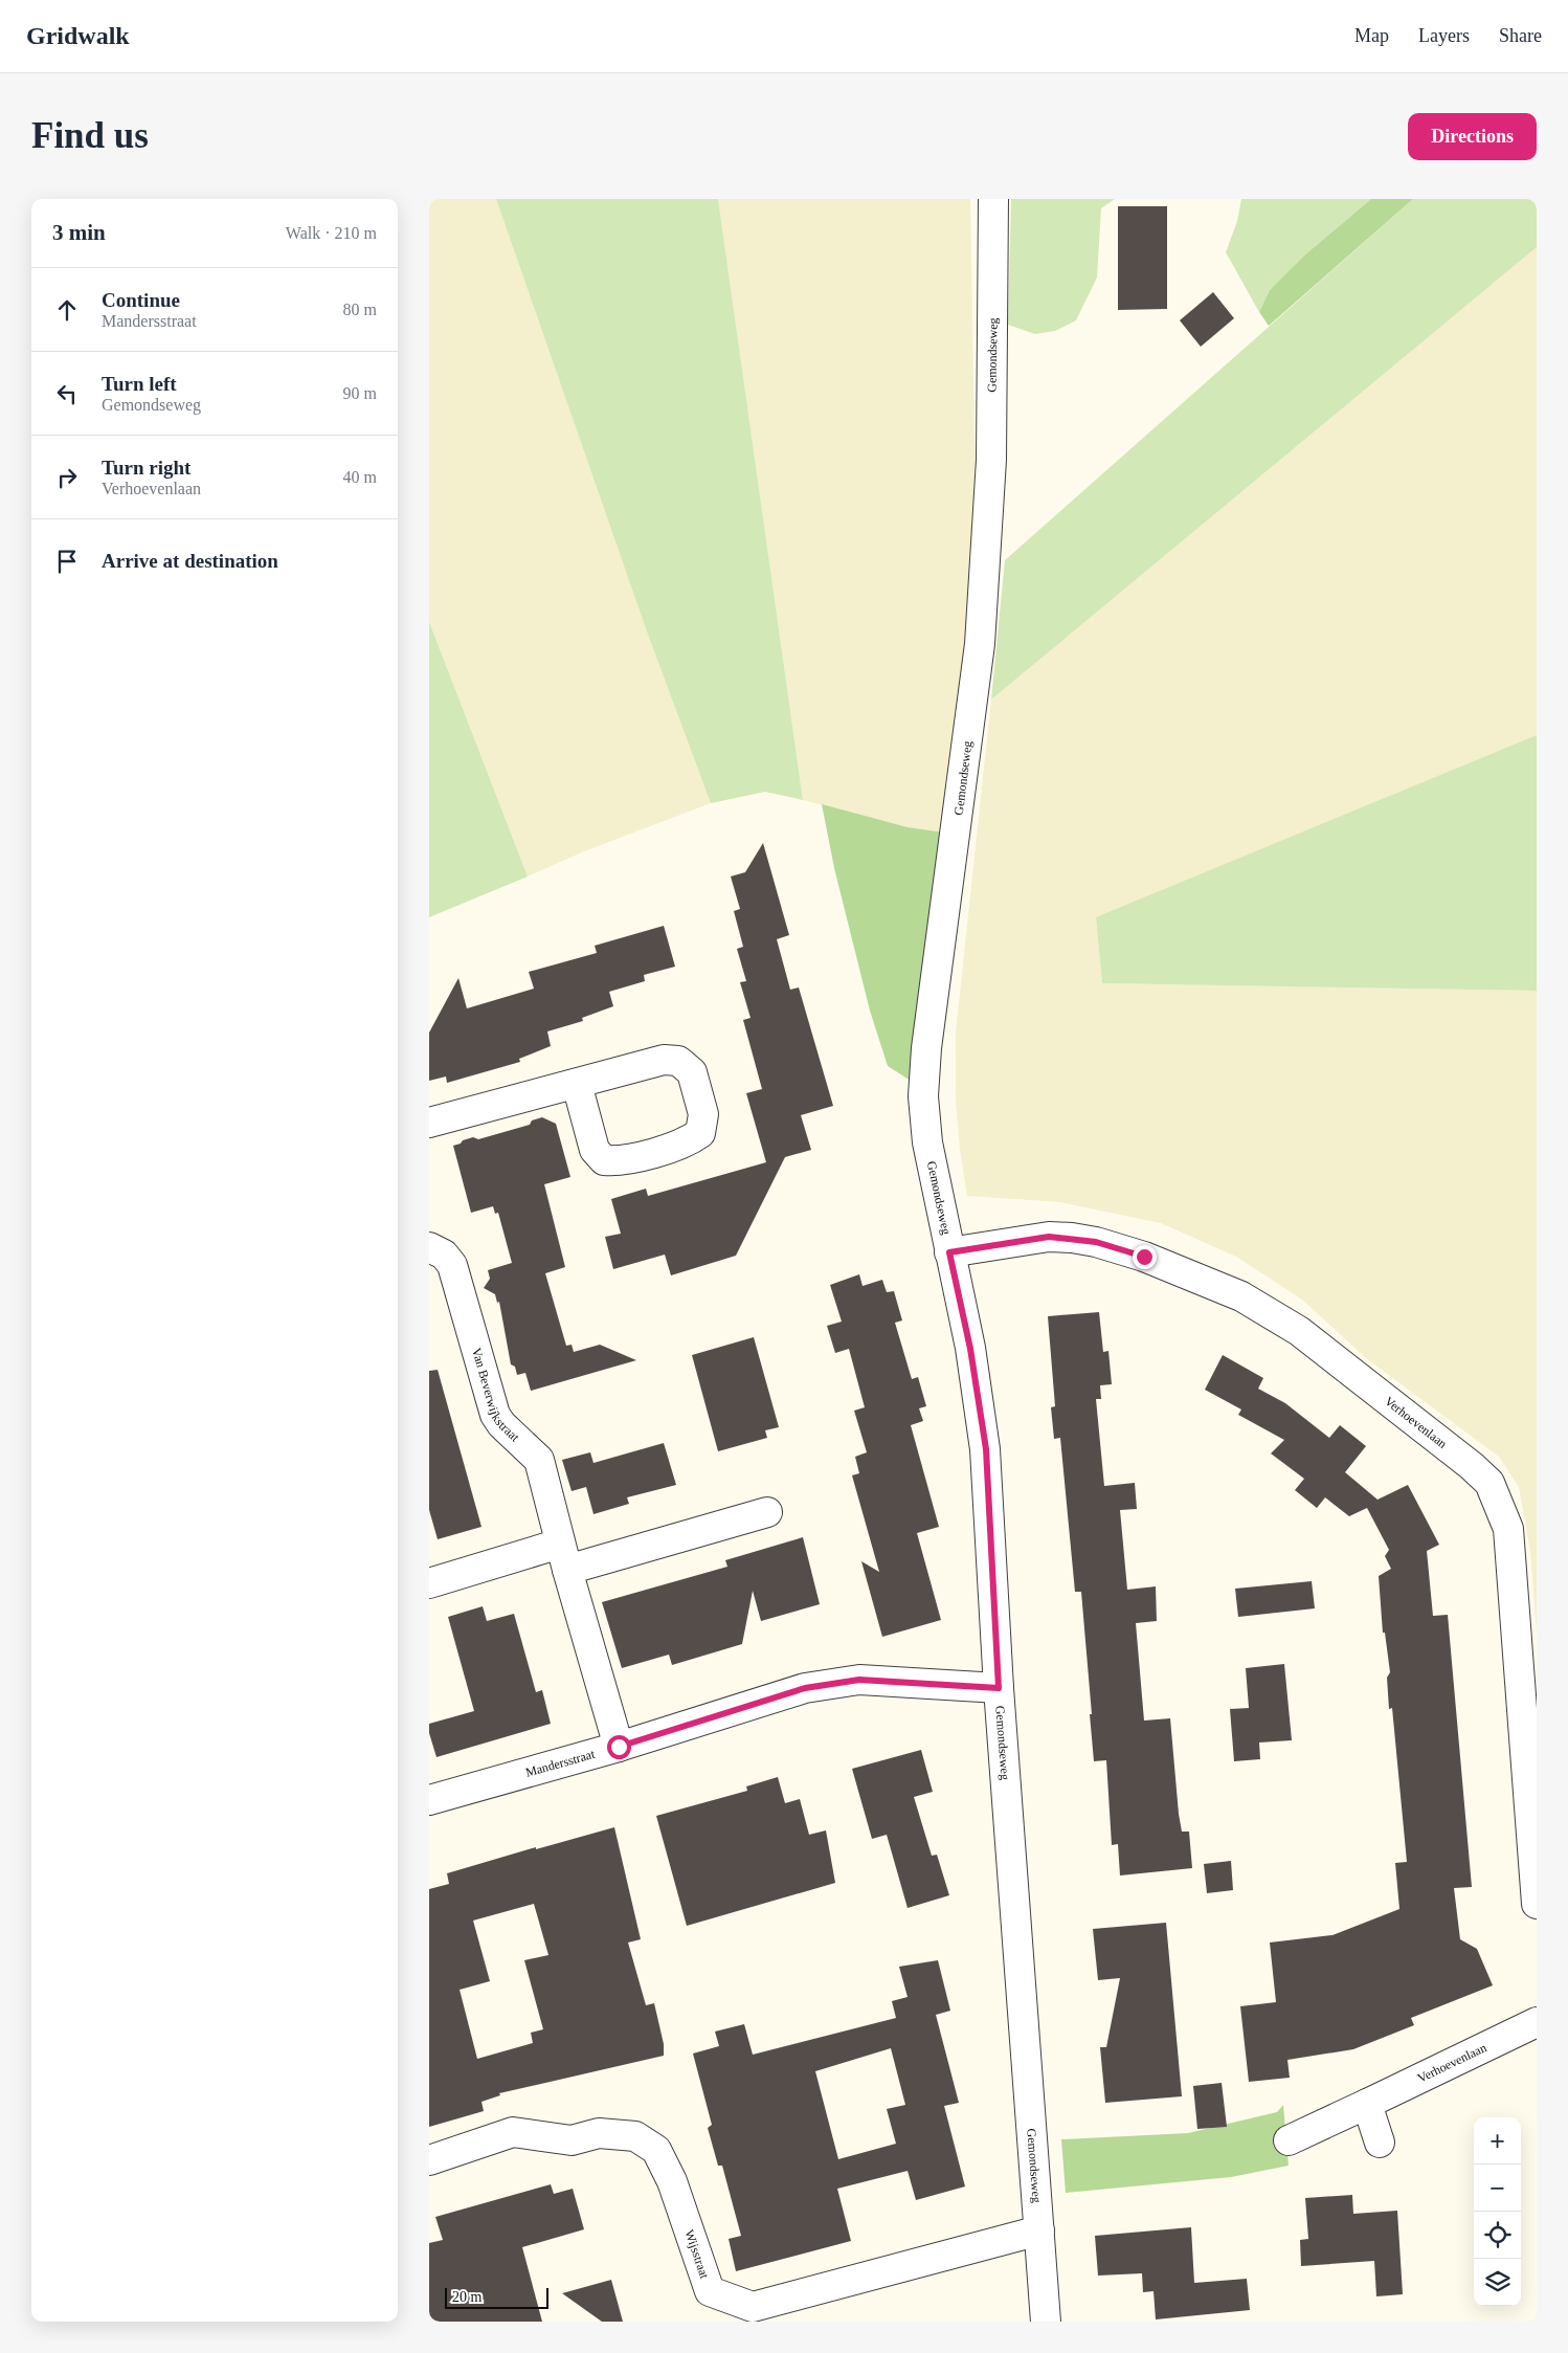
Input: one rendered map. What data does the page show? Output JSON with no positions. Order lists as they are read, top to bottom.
{
  "streets": {
    "street": [
      "Gemondseweg",
      "Van Beverwijkstraat",
      "Verhoevenlaan",
      "Mandersstraat",
      "Wijsstraat"
    ]
  },
  "crossings": [
    ["Gemondseweg", "Verhoevenlaan"],
    ["Gemondseweg", "Mandersstraat"],
    ["Gemondseweg", "Wijsstraat"],
    ["Van Beverwijkstraat", "Mandersstraat"]
  ],
  "scale_bar": "20 m",
  "page": {
    "header": "Gridwalk",
    "nav": ["Map", "Layers", "Share"],
    "buttons": "Directions",
    "title": "Find us",
    "heading": ["3 min", "Walk · 210 m"],
    "list": [
      ["Continue", "Mandersstraat", "80 m"],
      ["Turn left", "Gemondseweg", "90 m"],
      ["Turn right", "Verhoevenlaan", "40 m"],
      "Arrive at destination"
    ],
    "map_buttons": ["+", "−"],
    "scale": "20 m"
  }
}
